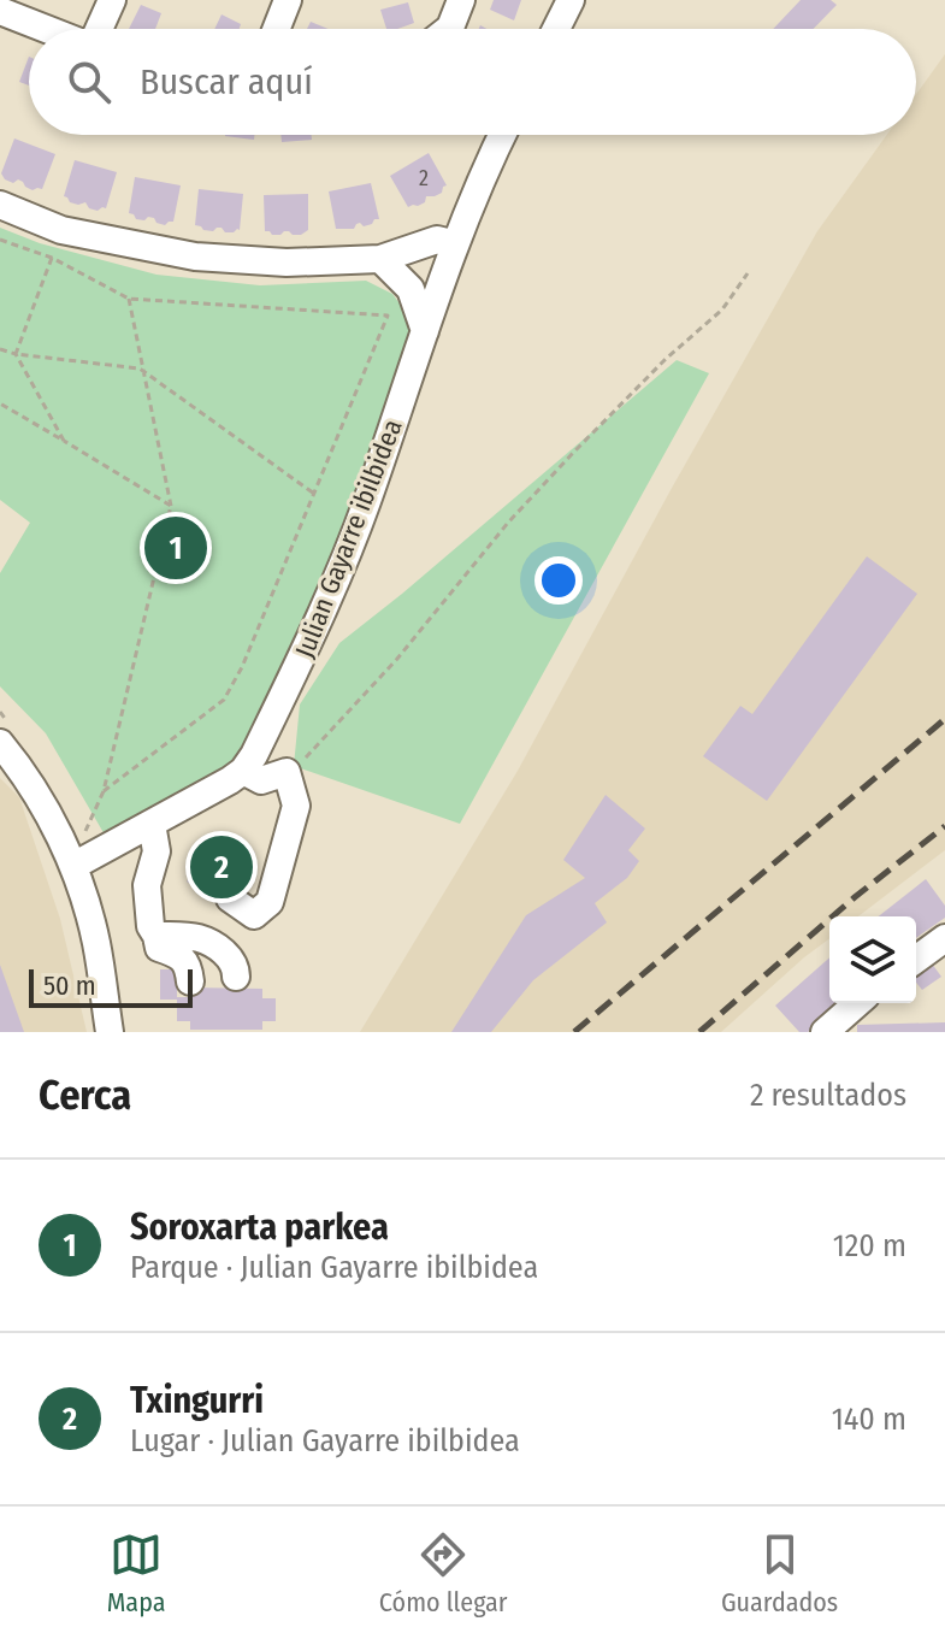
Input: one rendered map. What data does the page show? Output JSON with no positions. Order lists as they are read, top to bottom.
{
  "streets": {
    "street": ["Julian Gayarre ibilbidea"]
  },
  "house_numbers": ["2"],
  "scale_bar": "50 m",
  "page": {
    "search": "Buscar aquí",
    "pins": ["1", "2"],
    "scale": "50 m",
    "heading": ["Cerca", "2 resultados"],
    "list": [
      {
        "mark": "1",
        "name": "Soroxarta parkea",
        "note": "Parque · Julian Gayarre ibilbidea",
        "value": "120 m"
      },
      {
        "mark": "2",
        "name": "Txingurri",
        "note": "Lugar · Julian Gayarre ibilbidea",
        "value": "140 m"
      }
    ],
    "nav": ["Mapa", "Cómo llegar", "Guardados"]
  }
}
